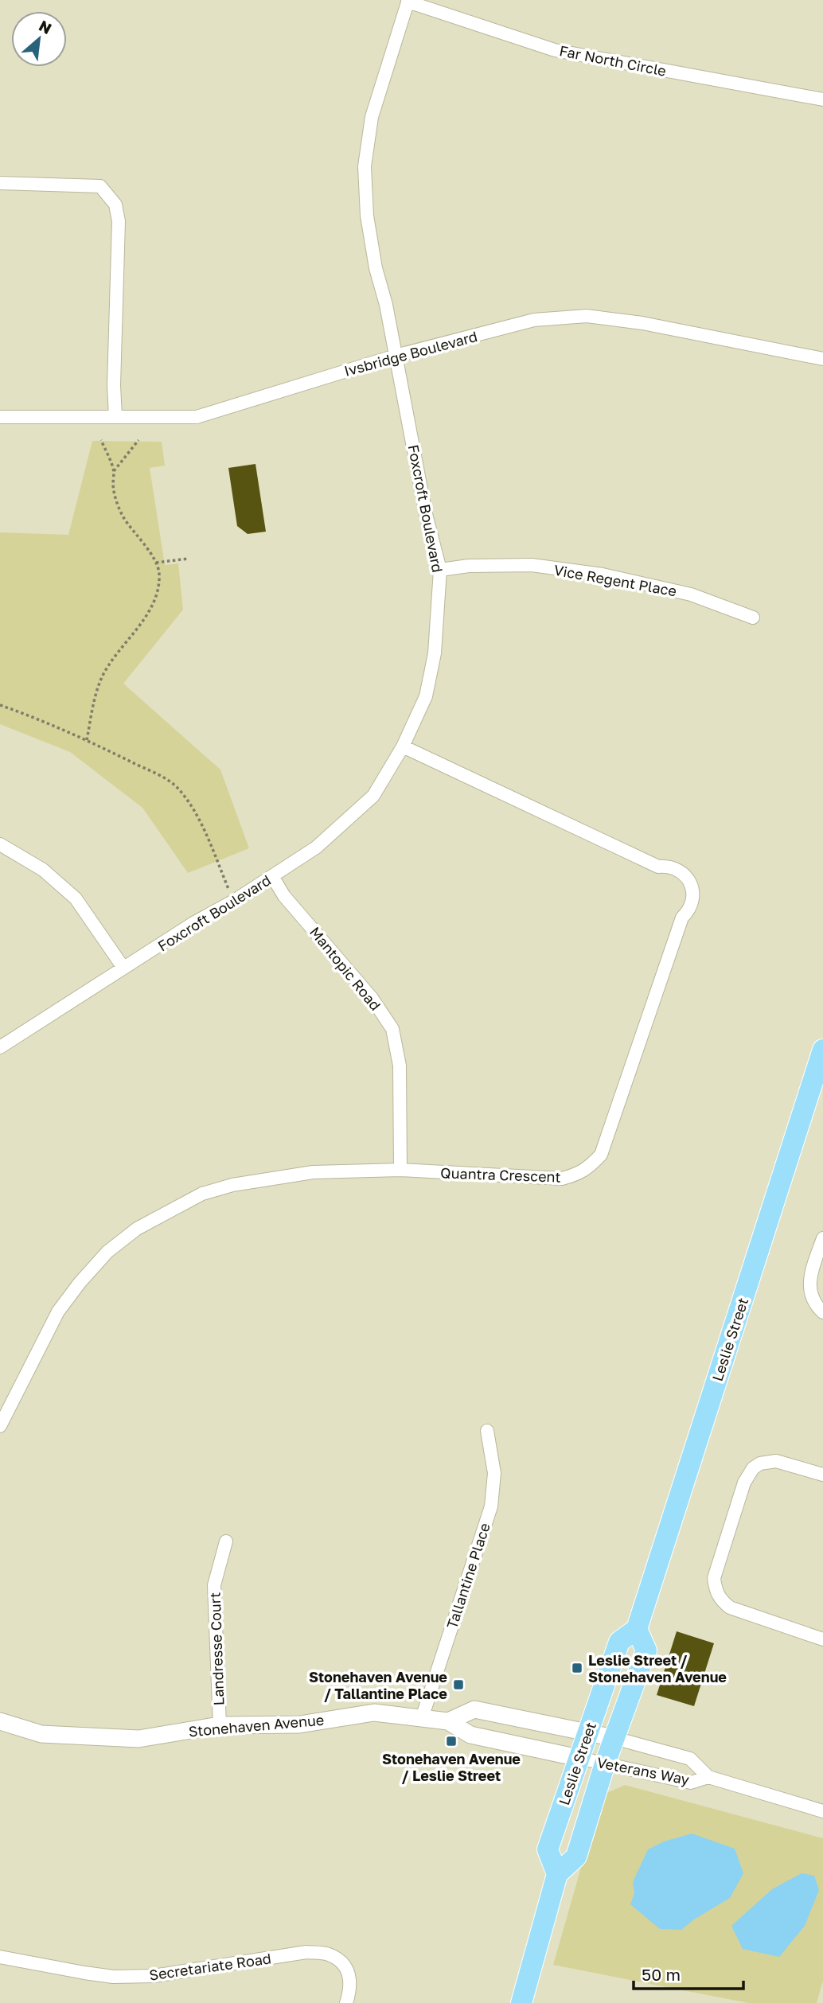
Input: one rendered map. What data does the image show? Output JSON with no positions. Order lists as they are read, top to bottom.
{
  "streets": {
    "main road": ["Leslie Street"],
    "street": [
      "Far North Circle",
      "Ivsbridge Boulevard",
      "Foxcroft Boulevard",
      "Vice Regent Place",
      "Mantopic Road",
      "Quantra Crescent",
      "Tallantine Place",
      "Landresse Court",
      "Stonehaven Avenue",
      "Veterans Way",
      "Secretariate Road"
    ]
  },
  "crossings": [
    ["Far North Circle", "Foxcroft Boulevard"],
    ["Ivsbridge Boulevard", "Foxcroft Boulevard"],
    ["Foxcroft Boulevard", "Vice Regent Place"],
    ["Foxcroft Boulevard", "Mantopic Road"],
    ["Foxcroft Boulevard", "Quantra Crescent"],
    ["Mantopic Road", "Quantra Crescent"],
    ["Leslie Street", "Stonehaven Avenue"],
    ["Leslie Street", "Veterans Way"],
    ["Tallantine Place", "Stonehaven Avenue"],
    ["Landresse Court", "Stonehaven Avenue"],
    ["Stonehaven Avenue", "Veterans Way"]
  ],
  "places": {
    "transit": ["Leslie Street / Stonehaven Avenue", "Stonehaven Avenue / Tallantine Place", "Stonehaven Avenue / Leslie Street"]
  },
  "scale_bar": "50 m",
  "north": "top right"
}
